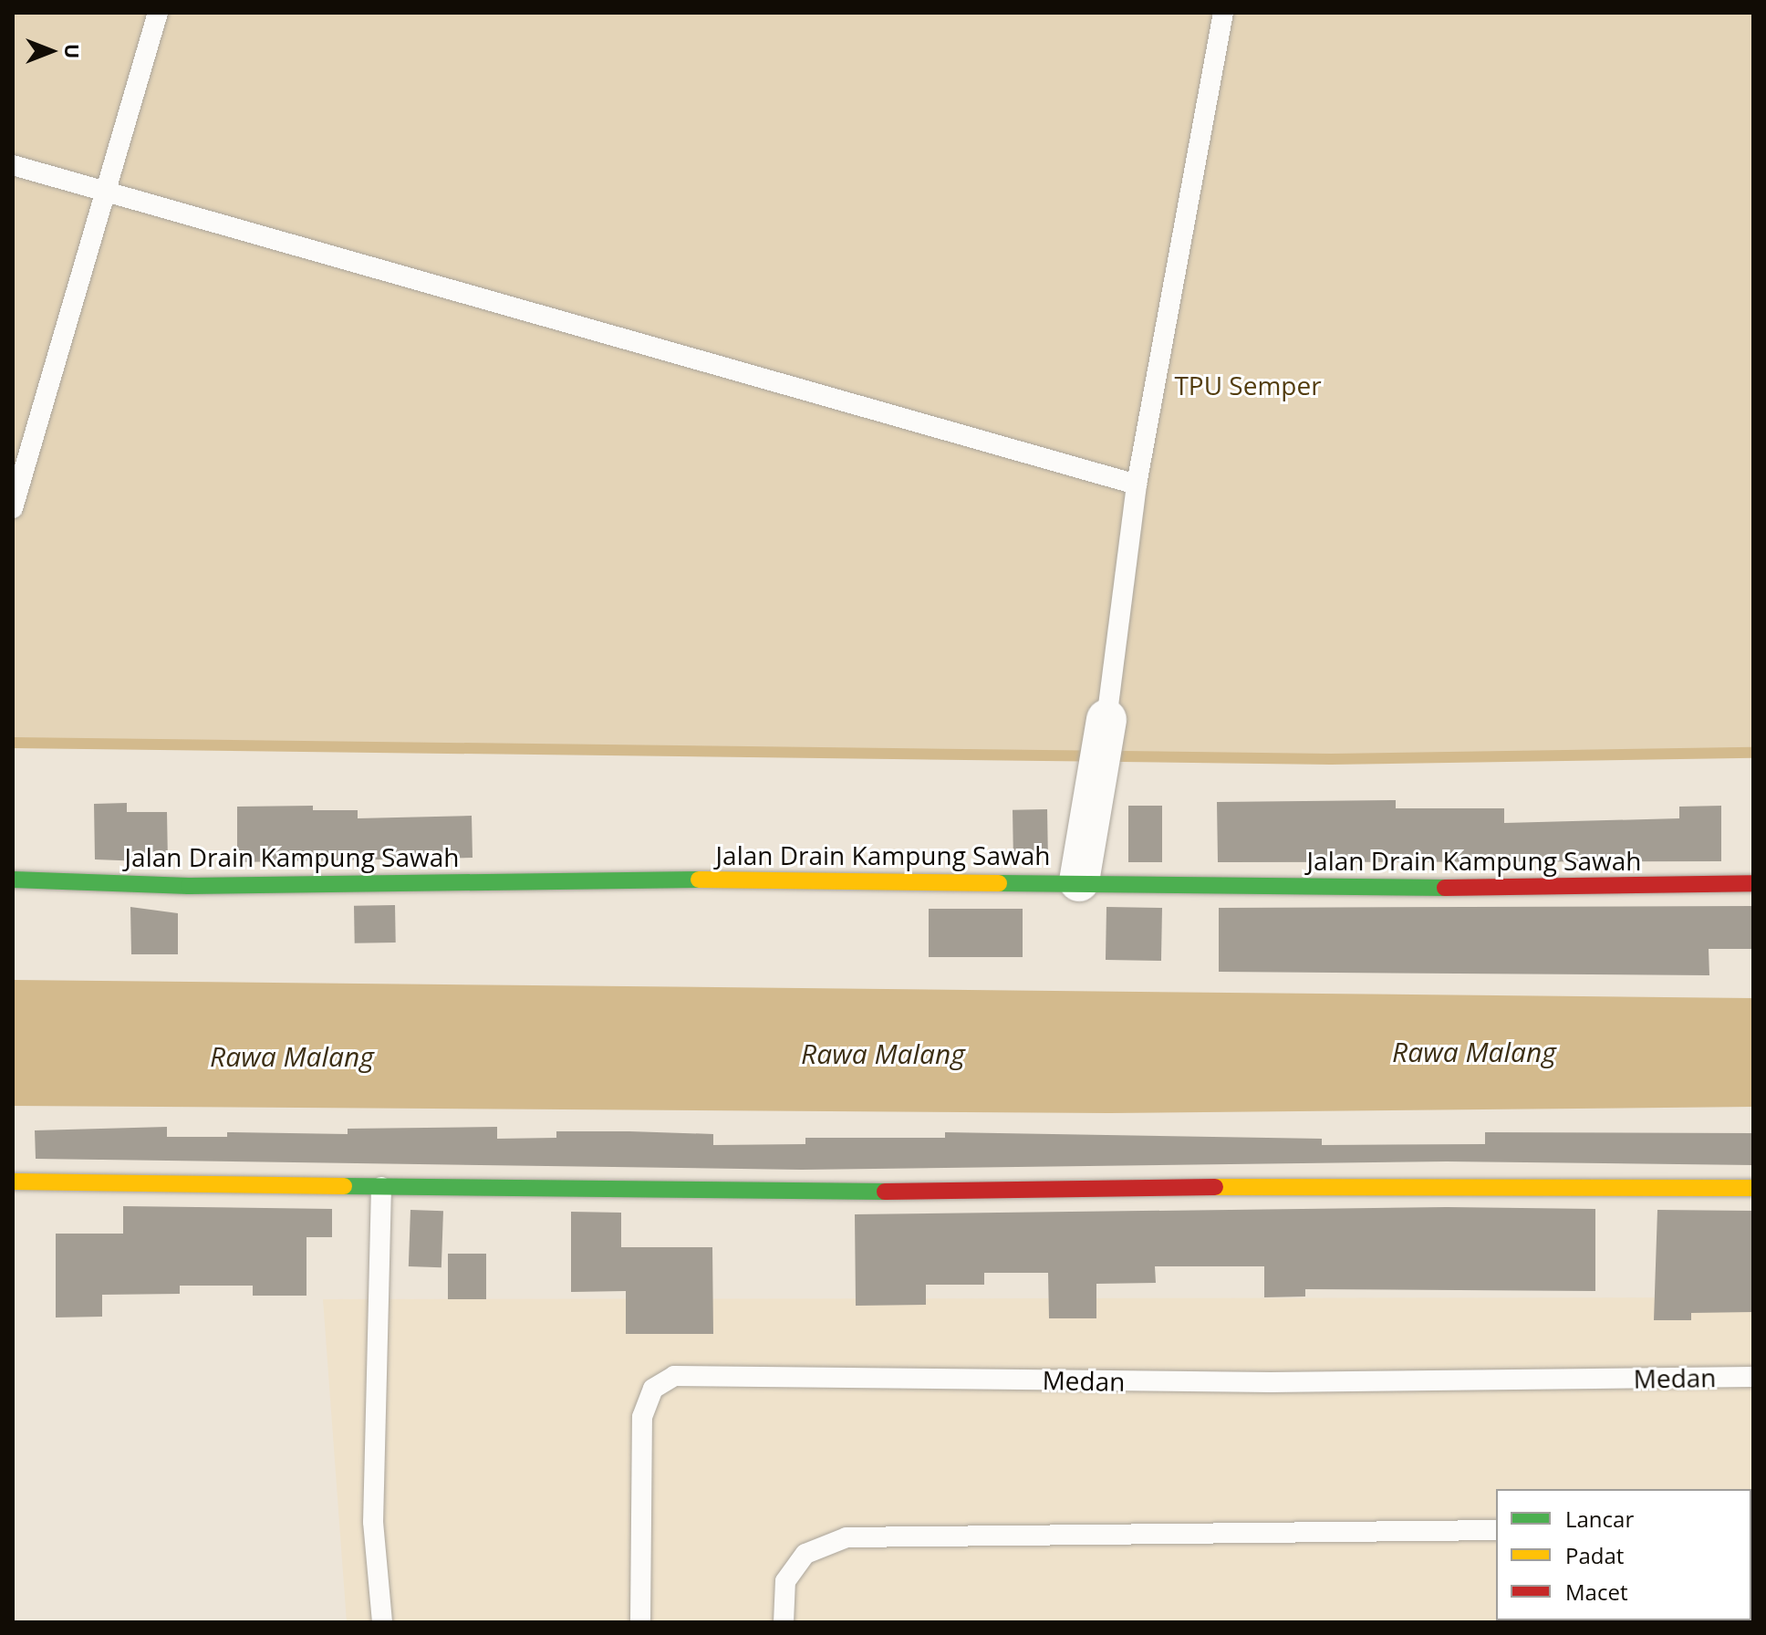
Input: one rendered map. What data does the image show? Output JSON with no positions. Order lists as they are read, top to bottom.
{
  "streets": {
    "street": ["Jalan Drain Kampung Sawah"],
    "lane": ["Medan"]
  },
  "water": ["Rawa Malang"],
  "parks": ["TPU Semper"],
  "legend": ["Lancar", "Padat", "Macet"],
  "north": "right"
}
